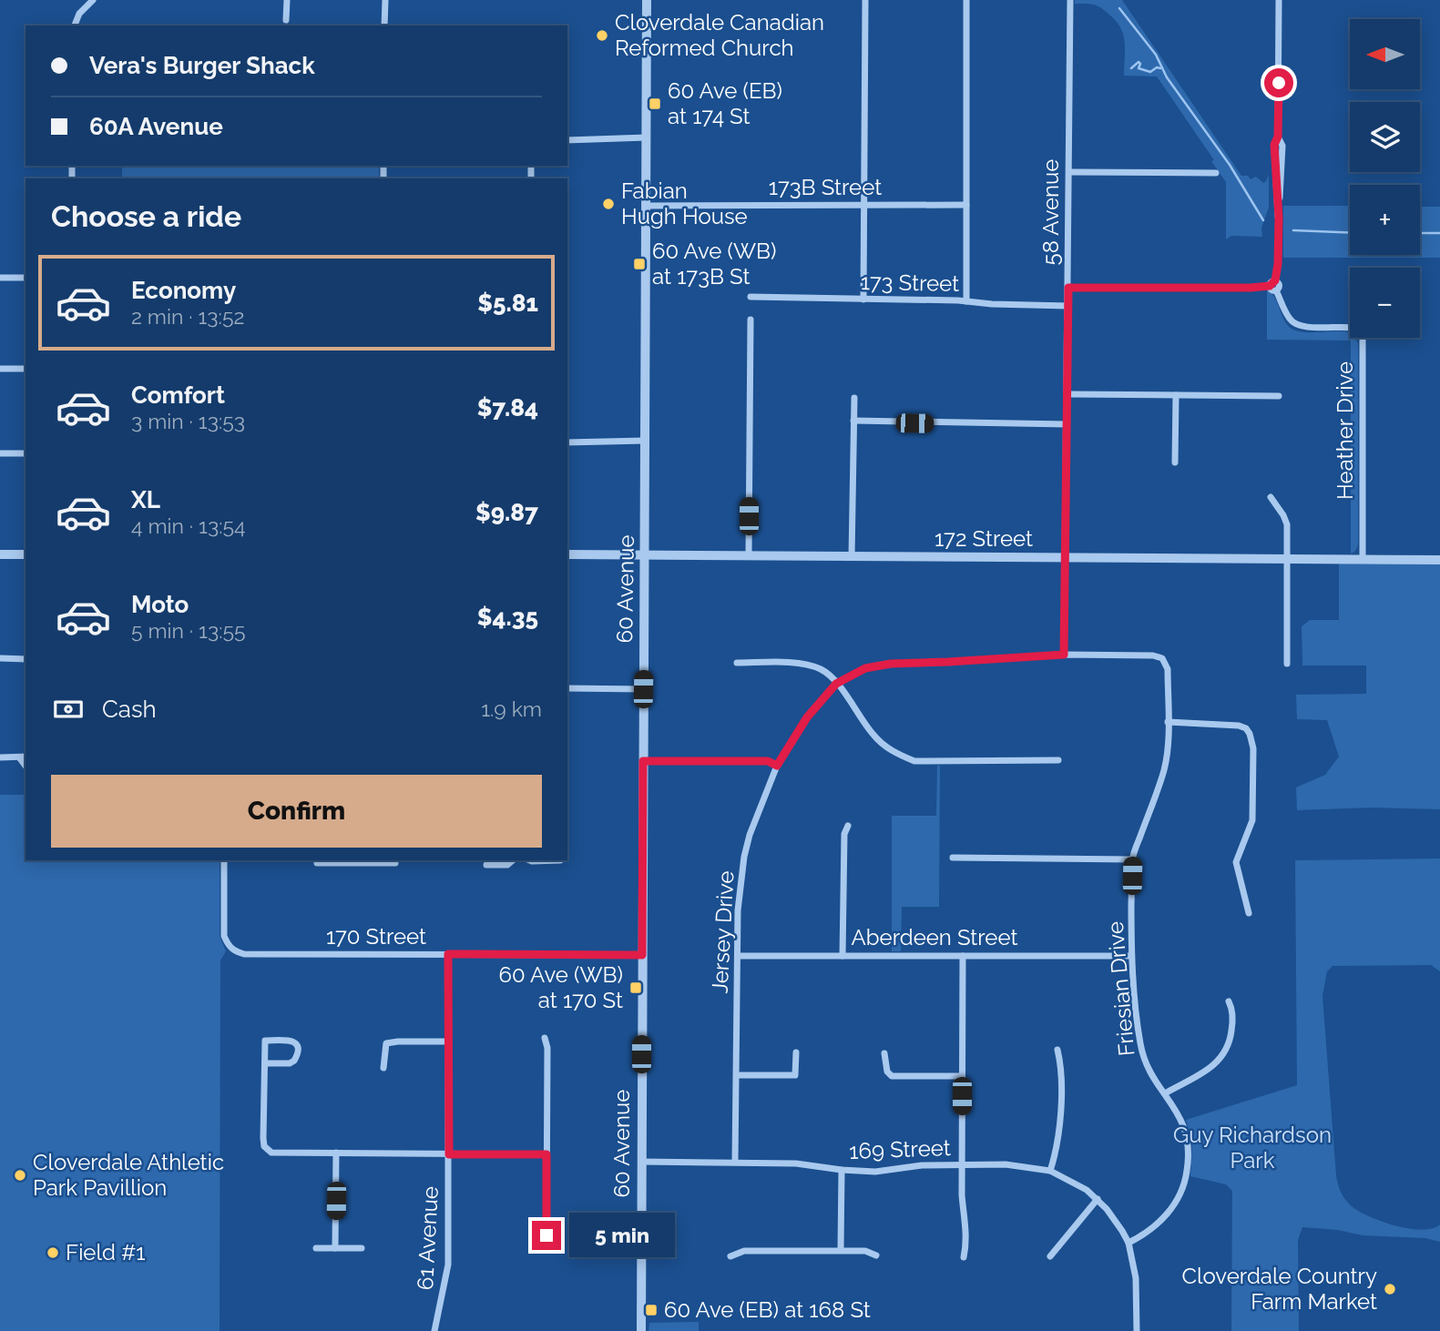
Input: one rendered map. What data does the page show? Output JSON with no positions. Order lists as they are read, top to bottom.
{
  "streets": {
    "street": [
      "173B Street",
      "58 Avenue",
      "173 Street",
      "Heather Drive",
      "172 Street",
      "60 Avenue",
      "Jersey Drive",
      "170 Street",
      "Aberdeen Street",
      "Friesian Drive",
      "169 Street",
      "61 Avenue"
    ]
  },
  "crossings": [
    ["173B Street", "60 Avenue"],
    ["58 Avenue", "173 Street"],
    ["58 Avenue", "172 Street"],
    ["58 Avenue", "Jersey Drive"],
    ["Heather Drive", "172 Street"],
    ["172 Street", "60 Avenue"],
    ["60 Avenue", "170 Street"],
    ["60 Avenue", "169 Street"],
    ["Jersey Drive", "Aberdeen Street"],
    ["Jersey Drive", "Friesian Drive"],
    ["Jersey Drive", "169 Street"],
    ["170 Street", "61 Avenue"],
    ["Aberdeen Street", "Friesian Drive"],
    ["Friesian Drive", "169 Street"]
  ],
  "parks": ["Guy Richardson Park"],
  "places": {
    "other": [
      "Cloverdale Canadian Reformed Church",
      "Fabian Hugh House",
      "Cloverdale Athletic Park Pavillion",
      "Field #1",
      "Cloverdale Country Farm Market"
    ],
    "transit": [
      "60 Ave (EB) at 174 St",
      "60 Ave (WB) at 173B St",
      "60 Ave (WB) at 170 St",
      "60 Ave (EB) at 168 St"
    ]
  },
  "north": "left",
  "page": {
    "map_buttons": ["+", "−"],
    "banner": ["Vera's Burger Shack", "60A Avenue"],
    "heading": "Choose a ride",
    "list": [
      {
        "name": "Economy",
        "note": "2 min · 13:52",
        "value": "$5.81"
      },
      {
        "name": "Comfort",
        "note": "3 min · 13:53",
        "value": "$7.84"
      },
      {
        "name": "XL",
        "note": "4 min · 13:54",
        "value": "$9.87"
      },
      {
        "name": "Moto",
        "note": "5 min · 13:55",
        "value": "$4.35"
      }
    ],
    "pay": ["Cash", "1.9 km"],
    "buttons": "Confirm",
    "bubble": "5 min"
  }
}
